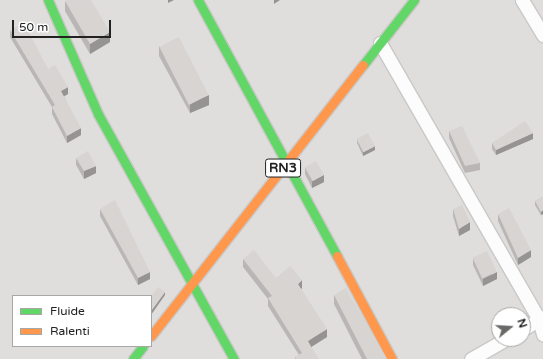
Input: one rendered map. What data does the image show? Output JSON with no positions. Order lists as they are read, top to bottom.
{
  "streets": {
    "main road": ["RN3"]
  },
  "legend": ["Fluide", "Ralenti"],
  "scale_bar": "50 m",
  "north": "right"
}
